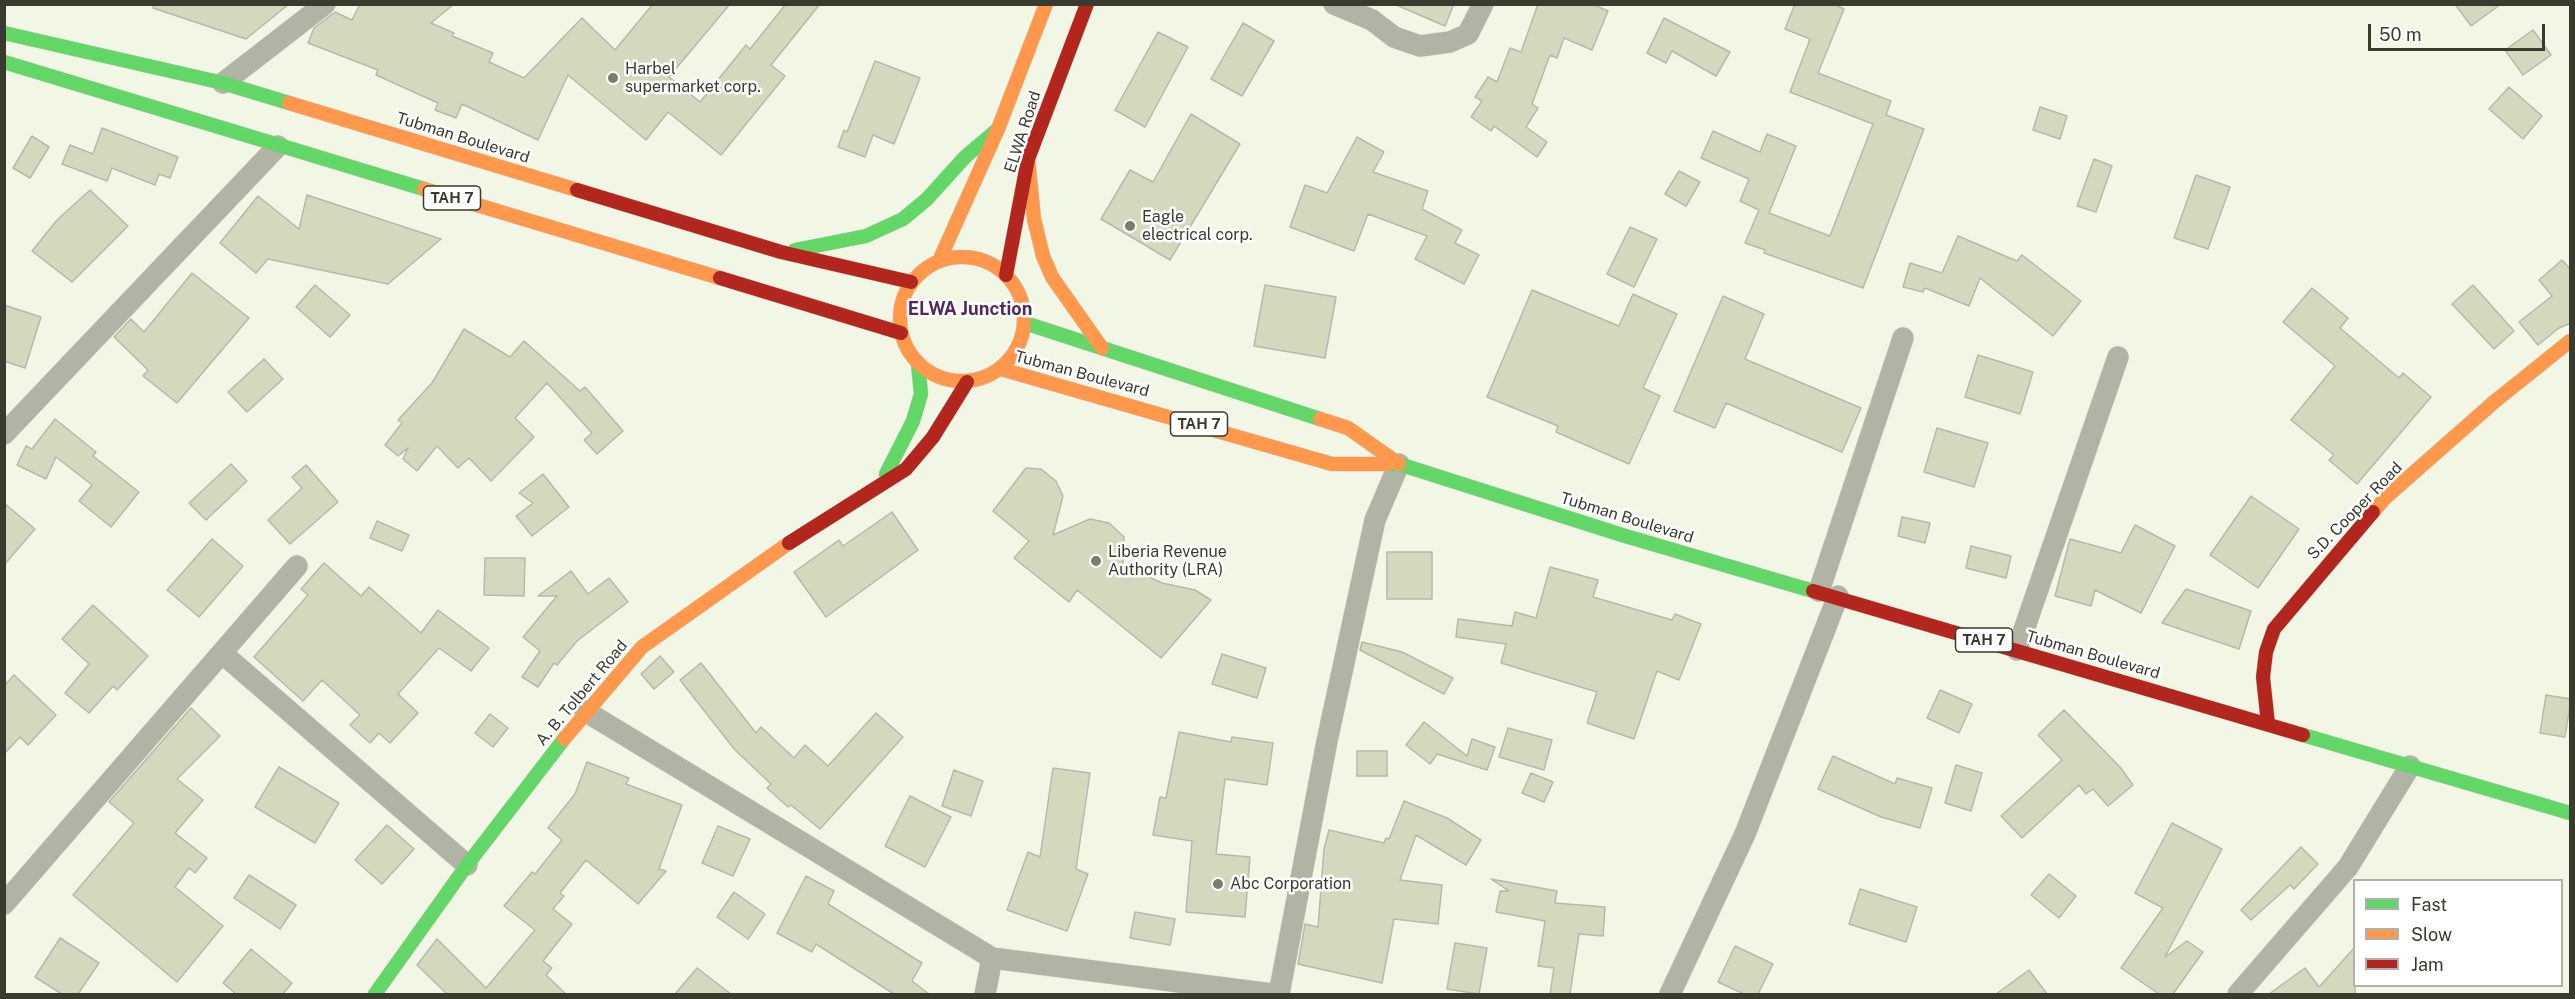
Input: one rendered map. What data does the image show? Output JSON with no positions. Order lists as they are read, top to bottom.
{
  "streets": {
    "main road": [
      "ELWA Road",
      "Tubman Boulevard",
      "TAH 7",
      "S.D. Cooper Road",
      "A. B. Tolbert Road"
    ]
  },
  "crossings": [
    ["ELWA Road", "Tubman Boulevard"],
    ["ELWA Road", "TAH 7"],
    ["ELWA Road", "A. B. Tolbert Road"],
    ["Tubman Boulevard", "TAH 7"],
    ["Tubman Boulevard", "S.D. Cooper Road"],
    ["Tubman Boulevard", "A. B. Tolbert Road"],
    ["TAH 7", "A. B. Tolbert Road"]
  ],
  "districts": ["ELWA Junction"],
  "places": [
    "Harbel supermarket corp.",
    "Eagle electrical corp.",
    "Liberia Revenue Authority (LRA)",
    "Abc Corporation"
  ],
  "legend": ["Fast", "Slow", "Jam"],
  "scale_bar": "50 m"
}
